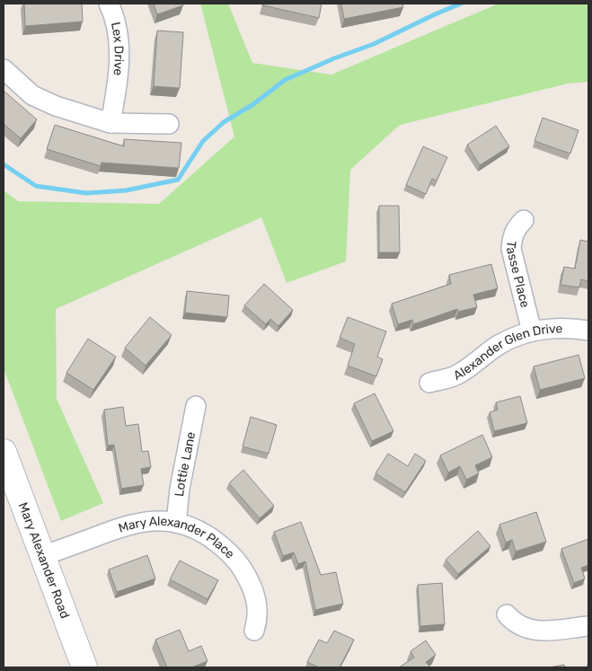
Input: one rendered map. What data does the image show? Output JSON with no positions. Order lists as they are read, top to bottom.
{
  "streets": {
    "street": [
      "Lex Drive",
      "Tasse Place",
      "Alexander Glen Drive",
      "Lottie Lane",
      "Mary Alexander Place",
      "Mary Alexander Road"
    ]
  },
  "crossings": [
    ["Tasse Place", "Alexander Glen Drive"],
    ["Lottie Lane", "Mary Alexander Place"],
    ["Mary Alexander Place", "Mary Alexander Road"]
  ]
}
